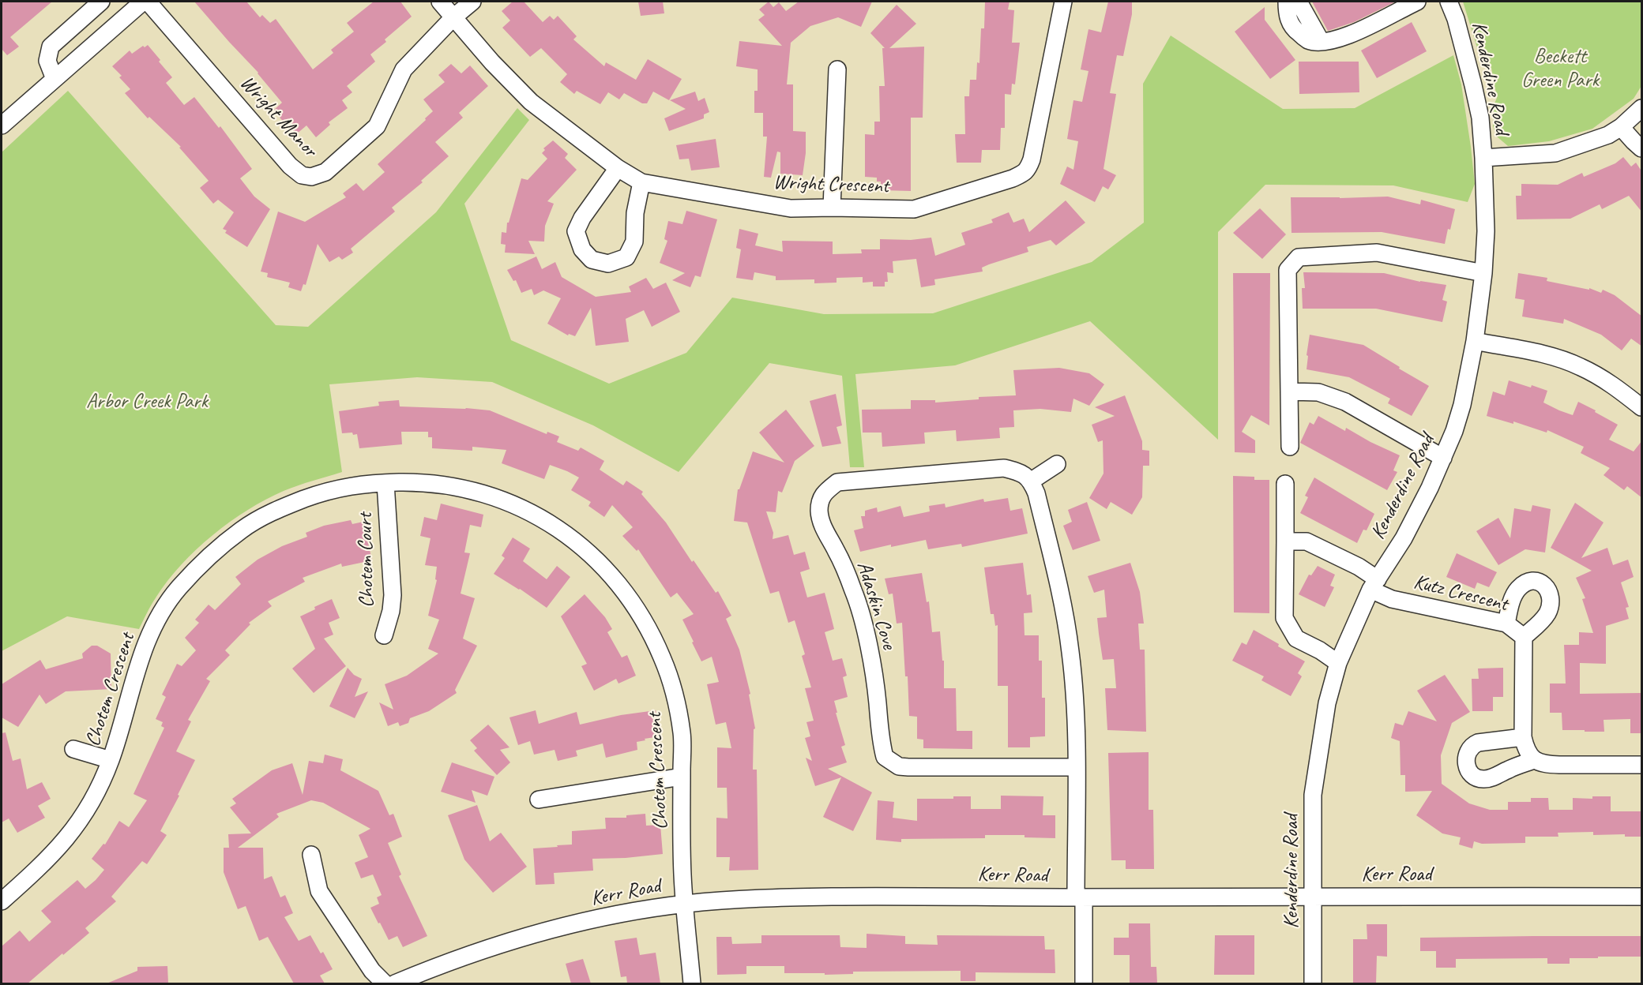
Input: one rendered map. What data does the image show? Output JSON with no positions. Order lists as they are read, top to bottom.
{
  "streets": {
    "street": [
      "Kenderdine Road",
      "Wright Manor",
      "Wright Crescent",
      "Chotem Court",
      "Kutz Crescent",
      "Adaskin Cove",
      "Chotem Crescent",
      "Kerr Road"
    ]
  },
  "crossings": [
    ["Kenderdine Road", "Kutz Crescent"],
    ["Kenderdine Road", "Kerr Road"],
    ["Wright Manor", "Wright Crescent"],
    ["Chotem Court", "Chotem Crescent"],
    ["Chotem Crescent", "Kerr Road"]
  ],
  "parks": ["Beckett Green Park", "Arbor Creek Park"]
}
